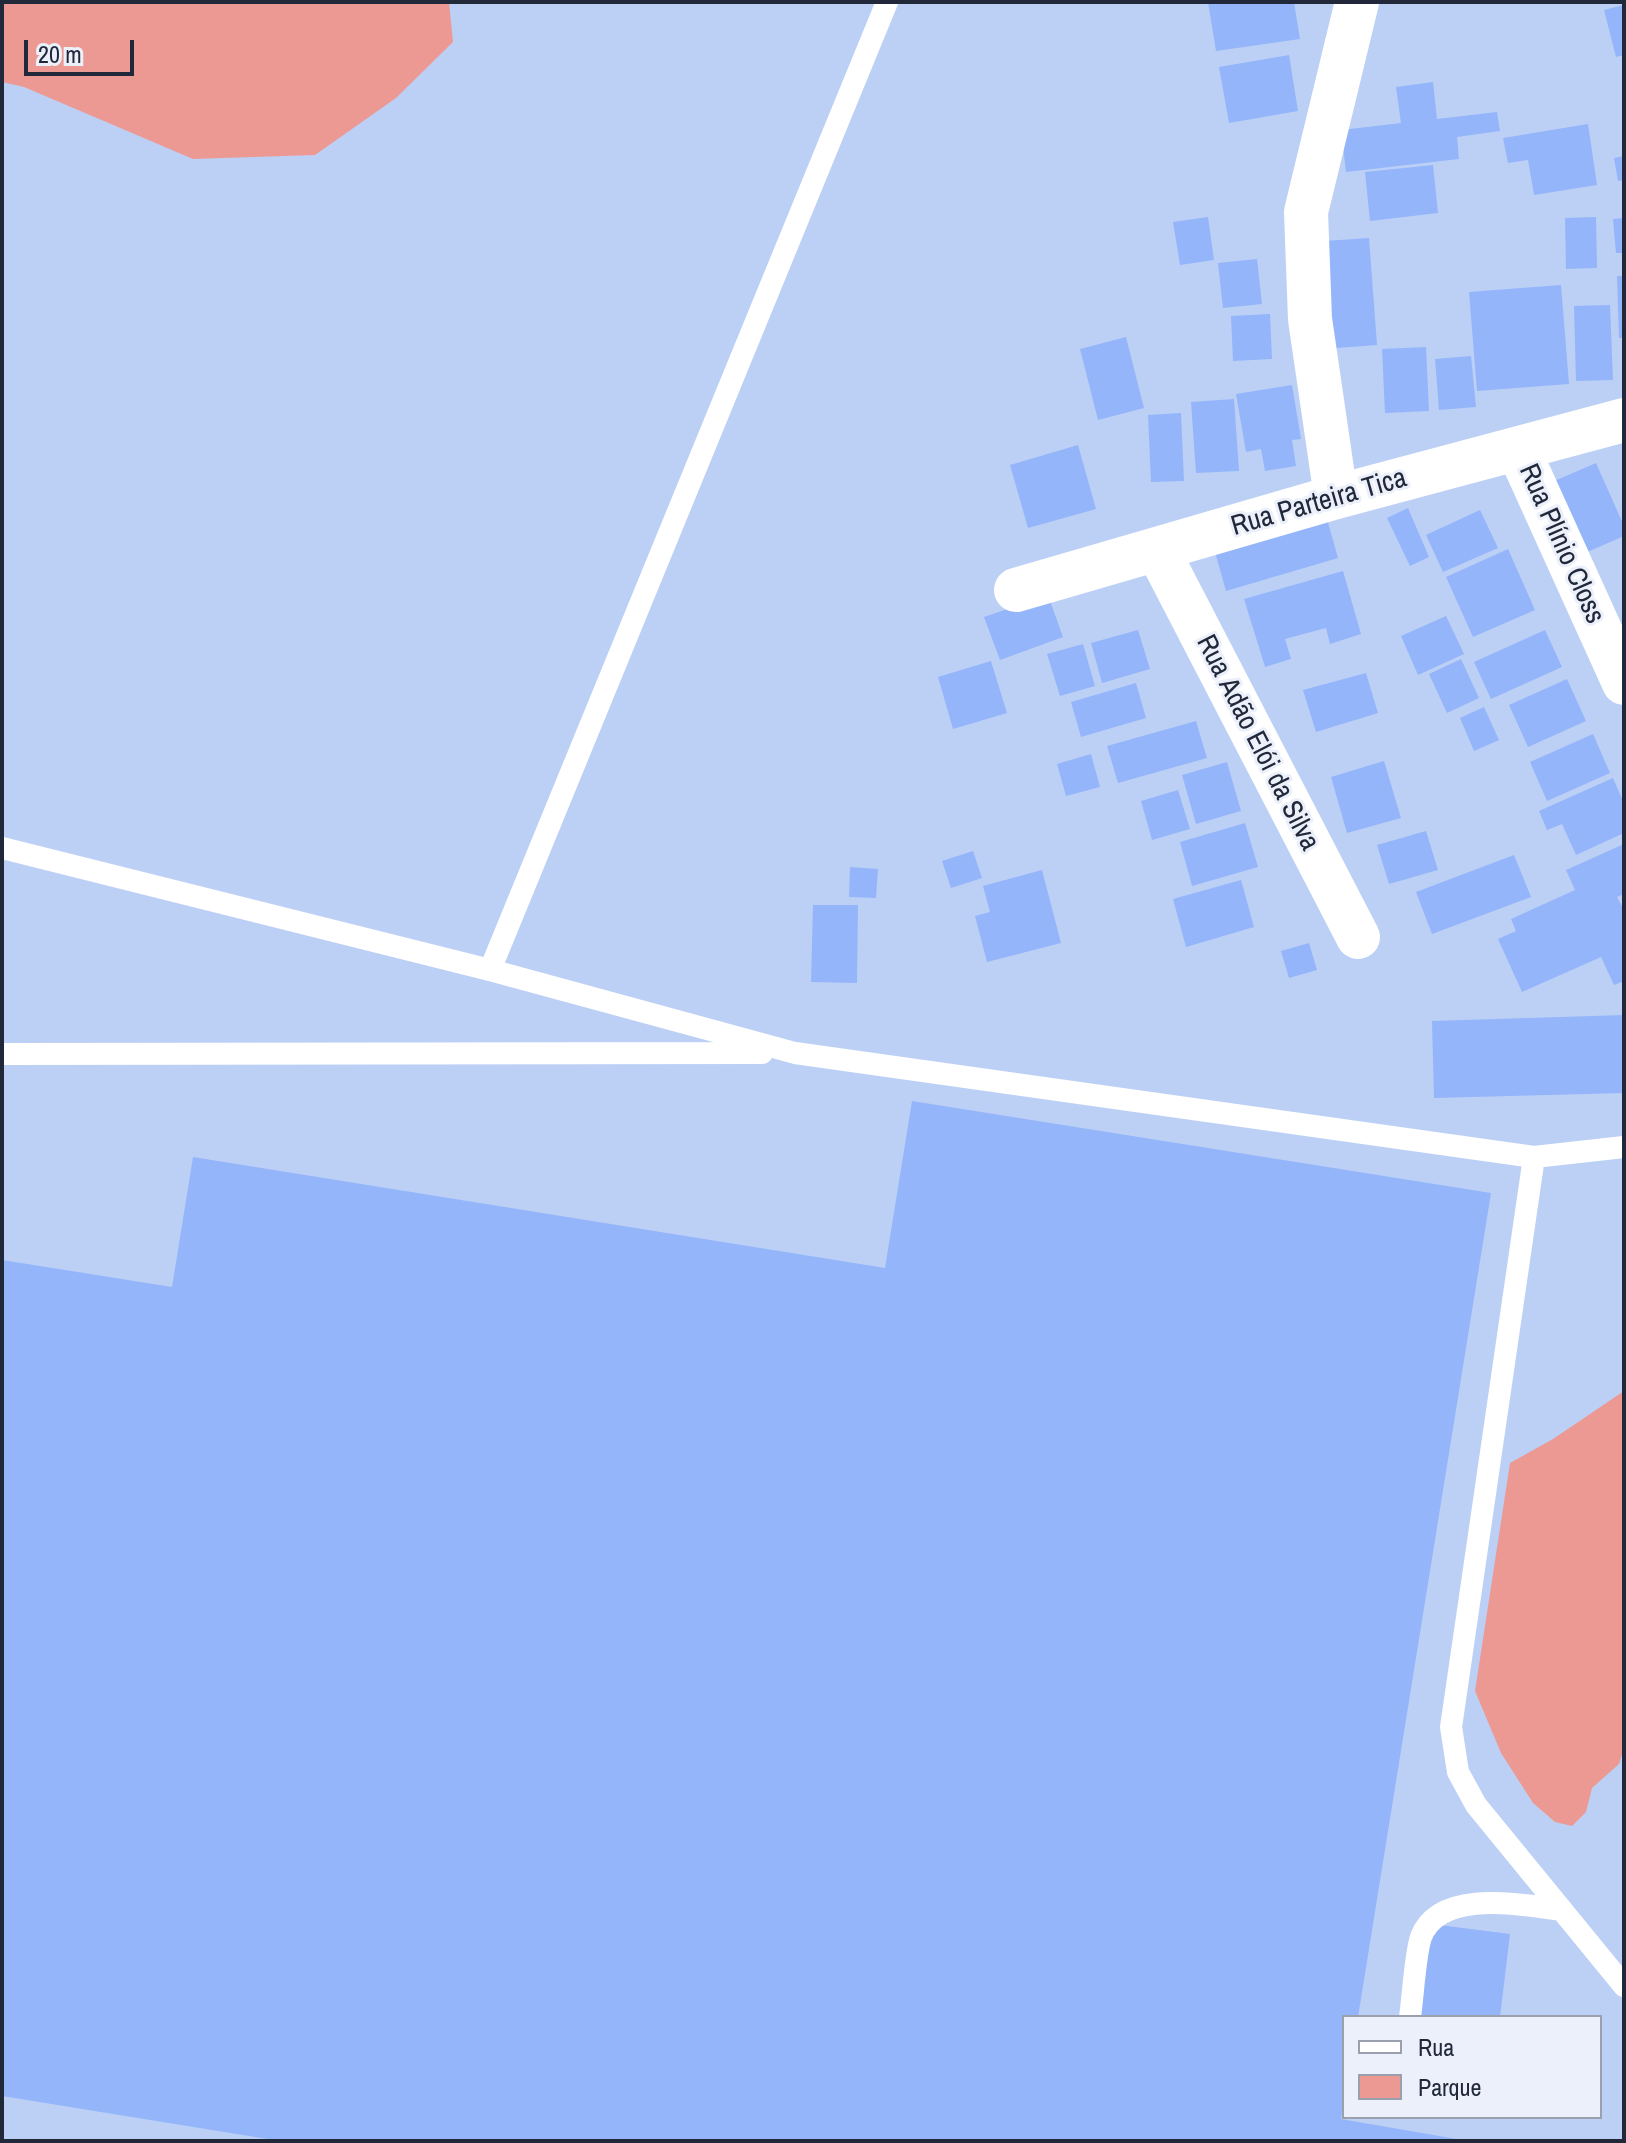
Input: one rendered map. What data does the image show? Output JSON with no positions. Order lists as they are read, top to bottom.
{
  "streets": {
    "street": ["Rua Parteira Tica", "Rua Plínio Closs", "Rua Adão Elói da Silva"]
  },
  "crossings": [
    ["Rua Parteira Tica", "Rua Plínio Closs"],
    ["Rua Parteira Tica", "Rua Adão Elói da Silva"]
  ],
  "legend": ["Rua", "Parque"],
  "scale_bar": "20 m"
}
